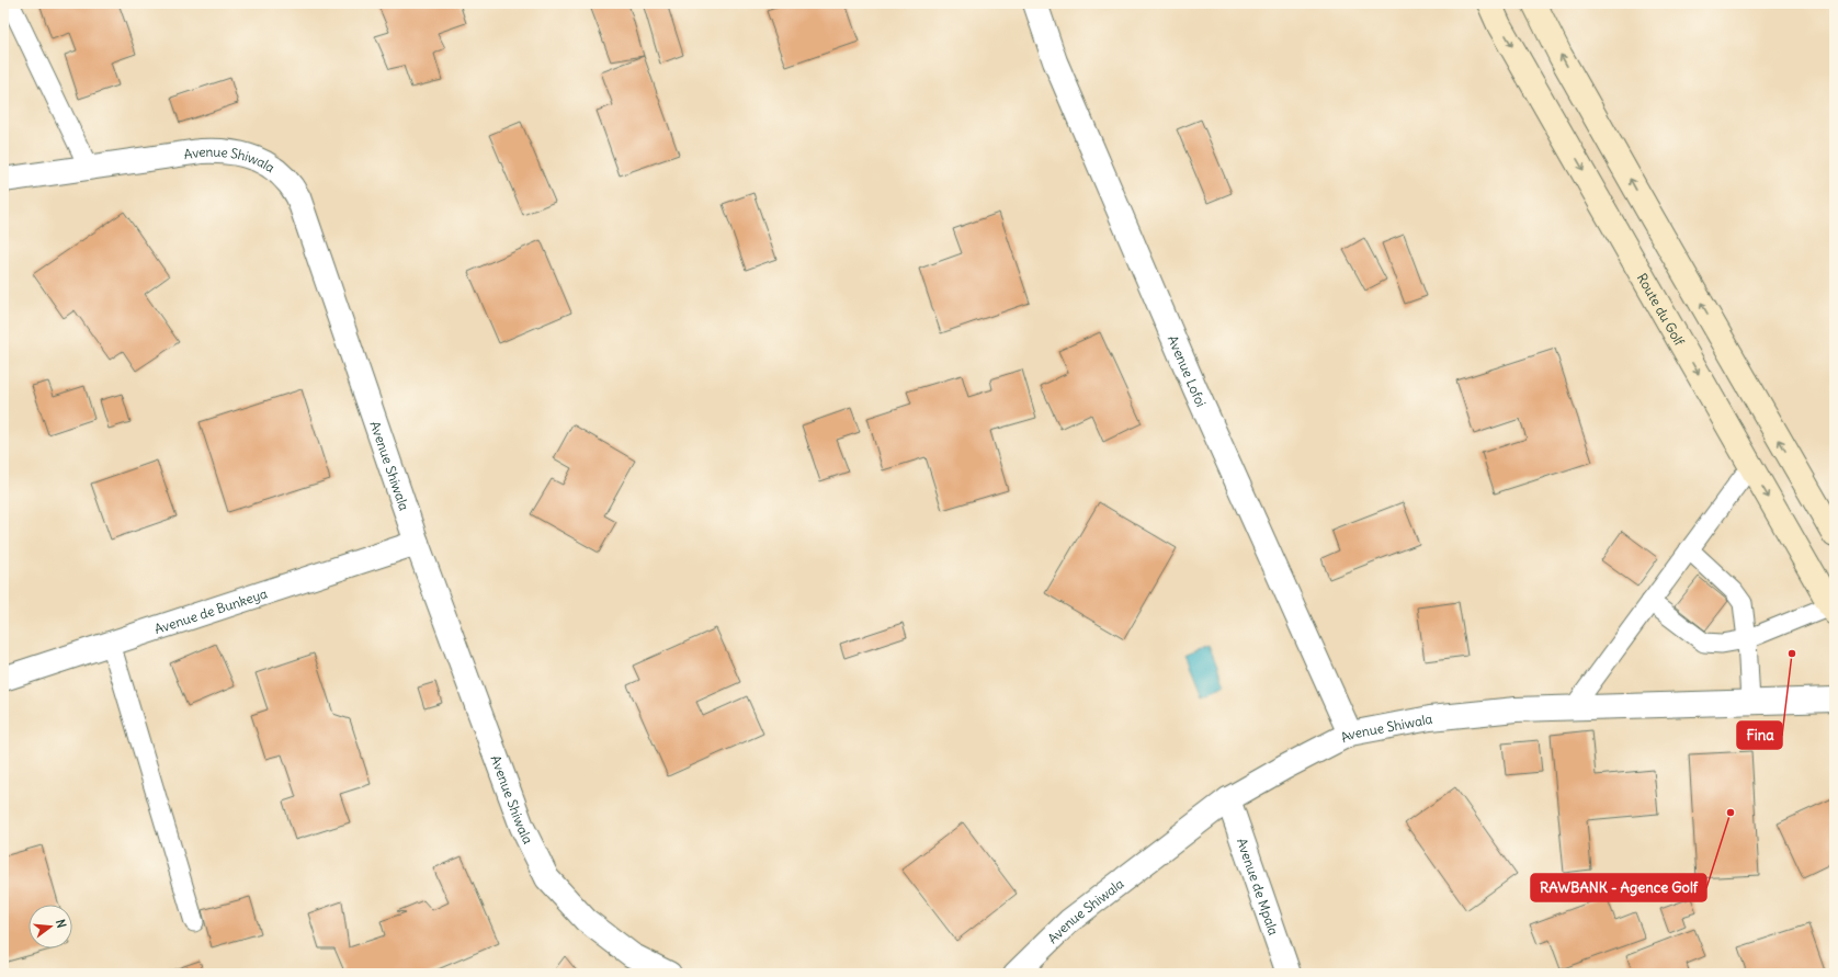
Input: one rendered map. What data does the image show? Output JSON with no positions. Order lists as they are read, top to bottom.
{
  "streets": {
    "main road": ["Route du Golf"],
    "street": [
      "Avenue Shiwala",
      "Avenue Lofoi",
      "Avenue de Bunkeya",
      "Avenue de Mpala"
    ]
  },
  "crossings": [
    ["Avenue Shiwala", "Avenue Lofoi"],
    ["Avenue Shiwala", "Avenue de Bunkeya"],
    ["Avenue Shiwala", "Avenue de Mpala"]
  ],
  "places": ["Fina", "RAWBANK - Agence Golf"],
  "north": "right"
}
